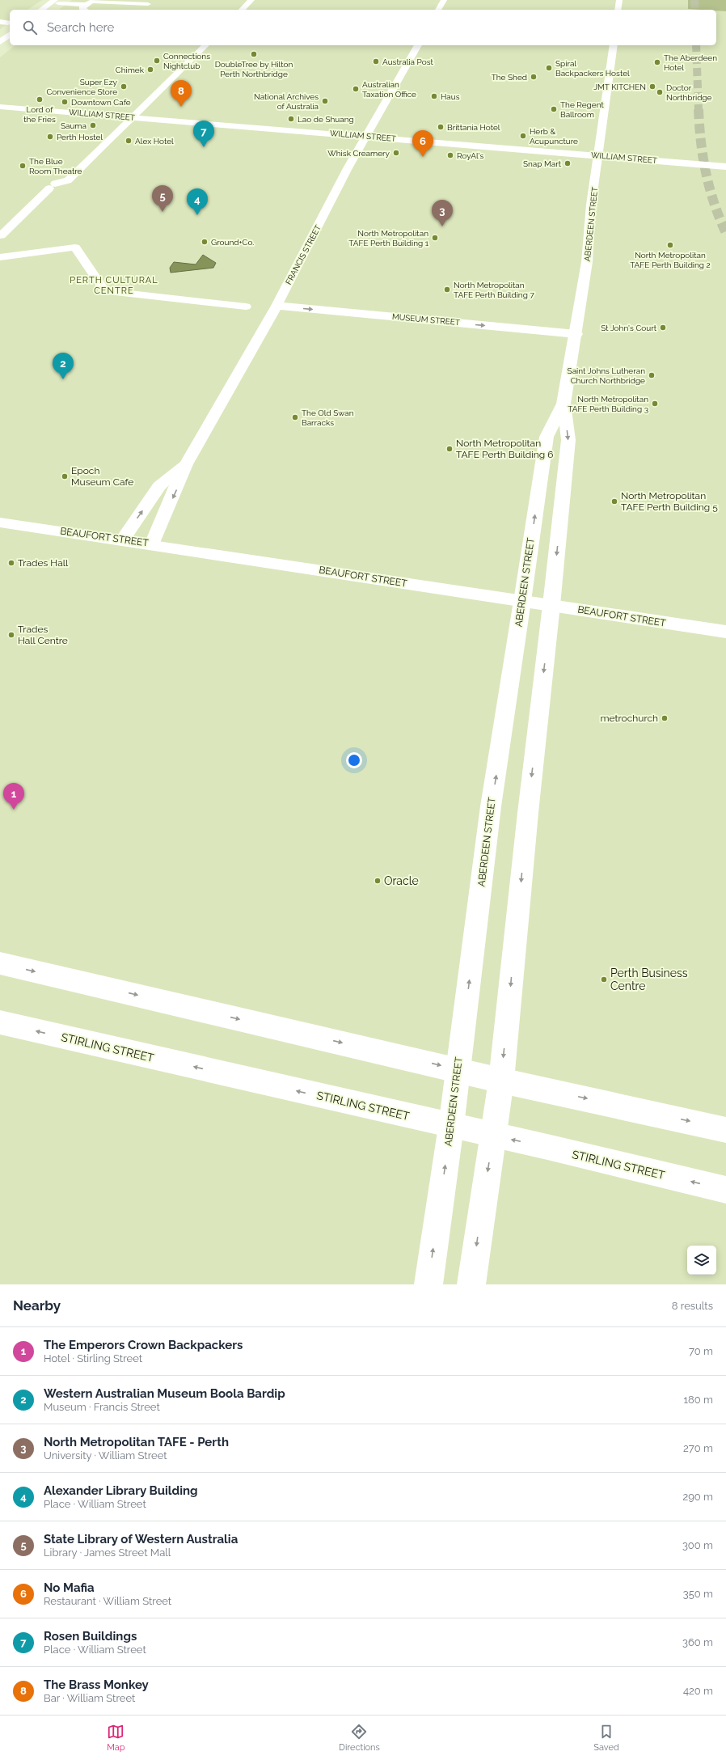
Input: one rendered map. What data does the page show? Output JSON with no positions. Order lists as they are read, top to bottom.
{
  "streets": {
    "street": [
      "WILLIAM STREET",
      "ABERDEEN STREET",
      "FRANCIS STREET",
      "MUSEUM STREET",
      "BEAUFORT STREET",
      "STIRLING STREET"
    ]
  },
  "crossings": [
    ["WILLIAM STREET", "ABERDEEN STREET"],
    ["WILLIAM STREET", "FRANCIS STREET"],
    ["ABERDEEN STREET", "MUSEUM STREET"],
    ["ABERDEEN STREET", "BEAUFORT STREET"],
    ["ABERDEEN STREET", "STIRLING STREET"],
    ["FRANCIS STREET", "MUSEUM STREET"],
    ["FRANCIS STREET", "BEAUFORT STREET"]
  ],
  "one_way": ["MUSEUM STREET"],
  "districts": ["PERTH CULTURAL CENTRE"],
  "places": [
    "DoubleTree by Hilton Perth Northbridge",
    "Connections Nightclub",
    "Australia Post",
    "The Aberdeen Hotel",
    "Spiral Backpackers Hostel",
    "Chimek",
    "The Shed",
    "Super Ezy Convenience Store",
    "JMT KITCHEN",
    "Australian Taxation Office",
    "Doctor Northbridge",
    "Haus",
    "Lord of the Fries",
    "National Archives of Australia",
    "Downtown Cafe",
    "The Regent Ballroom",
    "Lao de Shuang",
    "Sauma",
    "Brittania Hotel",
    "Herb & Acupuncture",
    "Perth Hostel",
    "Alex Hotel",
    "Whisk Creamery",
    "RoyAl's",
    "Snap Mart",
    "The Blue Room Theatre",
    "North Metropolitan TAFE Perth Building 1",
    "Ground+Co.",
    "North Metropolitan TAFE Perth Building 2",
    "North Metropolitan TAFE Perth Building 7",
    "St John's Court",
    "Saint Johns Lutheran Church Northbridge",
    "North Metropolitan TAFE Perth Building 3",
    "The Old Swan Barracks",
    "North Metropolitan TAFE Perth Building 6",
    "Epoch Museum Cafe",
    "North Metropolitan TAFE Perth Building 5",
    "Trades Hall",
    "Trades Hall Centre",
    "metrochurch",
    "Oracle",
    "Perth Business Centre"
  ],
  "page": {
    "search": "Search here",
    "pins": [
      "8",
      "7",
      "6",
      "5",
      "4",
      "3",
      "2",
      "1"
    ],
    "heading": ["Nearby", "8 results"],
    "list": [
      {
        "mark": "1",
        "name": "The Emperors Crown Backpackers",
        "note": "Hotel · Stirling Street",
        "value": "70 m"
      },
      {
        "mark": "2",
        "name": "Western Australian Museum Boola Bardip",
        "note": "Museum · Francis Street",
        "value": "180 m"
      },
      {
        "mark": "3",
        "name": "North Metropolitan TAFE - Perth",
        "note": "University · William Street",
        "value": "270 m"
      },
      {
        "mark": "4",
        "name": "Alexander Library Building",
        "note": "Place · William Street",
        "value": "290 m"
      },
      {
        "mark": "5",
        "name": "State Library of Western Australia",
        "note": "Library · James Street Mall",
        "value": "300 m"
      },
      {
        "mark": "6",
        "name": "No Mafia",
        "note": "Restaurant · William Street",
        "value": "350 m"
      },
      {
        "mark": "7",
        "name": "Rosen Buildings",
        "note": "Place · William Street",
        "value": "360 m"
      },
      {
        "mark": "8",
        "name": "The Brass Monkey",
        "note": "Bar · William Street",
        "value": "420 m"
      }
    ],
    "nav": ["Map", "Directions", "Saved"]
  }
}
